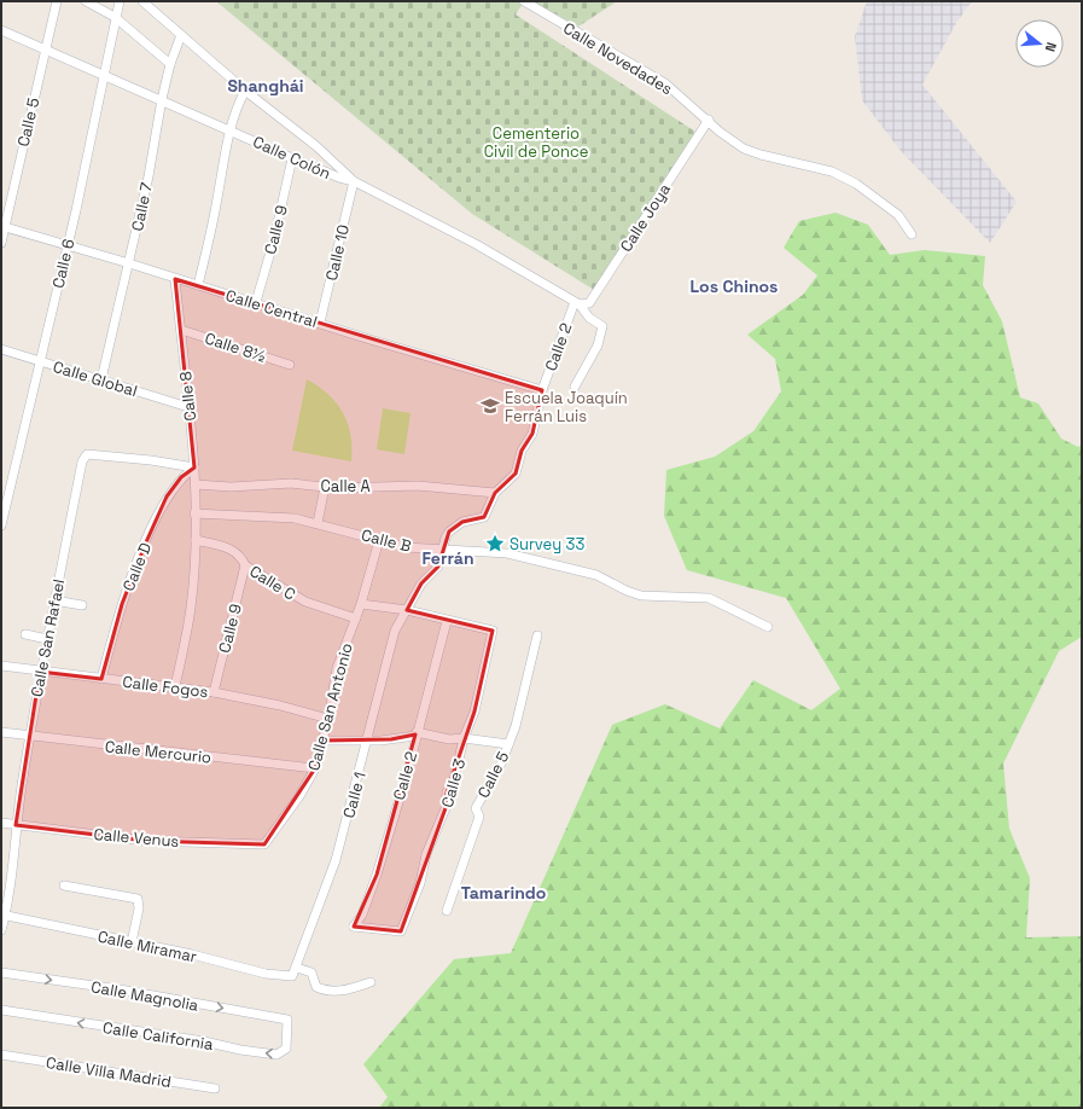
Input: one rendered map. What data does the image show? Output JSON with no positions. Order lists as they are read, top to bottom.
{
  "streets": {
    "street": [
      "Calle Novedades",
      "Calle 5",
      "Calle Colón",
      "Calle 7",
      "Calle Joya",
      "Calle 9",
      "Calle 10",
      "Calle 6",
      "Calle Central",
      "Calle 8½",
      "Calle 2",
      "Calle Global",
      "Calle 8",
      "Calle A",
      "Calle B",
      "Calle D",
      "Calle C",
      "Calle San Rafael",
      "Calle Fogos",
      "Calle San Antonio",
      "Calle Mercurio",
      "Calle 3",
      "Calle 1",
      "Calle Venus",
      "Calle Miramar",
      "Calle Magnolia",
      "Calle California",
      "Calle Villa Madrid"
    ]
  },
  "crossings": [
    ["Calle Novedades", "Calle Joya"],
    ["Calle 5", "Calle Colón"],
    ["Calle 5", "Calle Central"],
    ["Calle Colón", "Calle 7"],
    ["Calle Colón", "Calle Joya"],
    ["Calle Colón", "Calle 9"],
    ["Calle Colón", "Calle 10"],
    ["Calle Colón", "Calle 6"],
    ["Calle Colón", "Calle 2"],
    ["Calle 7", "Calle Central"],
    ["Calle 7", "Calle Global"],
    ["Calle Joya", "Calle 2"],
    ["Calle 9", "Calle Central"],
    ["Calle 9", "Calle C"],
    ["Calle 9", "Calle Fogos"],
    ["Calle 10", "Calle Central"],
    ["Calle 6", "Calle Central"],
    ["Calle 6", "Calle Global"],
    ["Calle Central", "Calle 2"],
    ["Calle Central", "Calle 8"],
    ["Calle 8½", "Calle 8"],
    ["Calle 2", "Calle A"],
    ["Calle 2", "Calle 3"],
    ["Calle 2", "Calle 1"],
    ["Calle Global", "Calle 8"],
    ["Calle 8", "Calle A"],
    ["Calle 8", "Calle B"],
    ["Calle 8", "Calle D"],
    ["Calle 8", "Calle C"],
    ["Calle 8", "Calle San Rafael"],
    ["Calle A", "Calle 1"],
    ["Calle B", "Calle San Antonio"],
    ["Calle B", "Calle 1"],
    ["Calle D", "Calle San Rafael"],
    ["Calle D", "Calle Fogos"],
    ["Calle C", "Calle San Antonio"],
    ["Calle San Rafael", "Calle Fogos"],
    ["Calle San Rafael", "Calle Mercurio"],
    ["Calle San Rafael", "Calle Venus"],
    ["Calle San Rafael", "Calle Miramar"],
    ["Calle Fogos", "Calle San Antonio"],
    ["Calle San Antonio", "Calle Mercurio"],
    ["Calle San Antonio", "Calle Venus"],
    ["Calle 1", "Calle Miramar"],
    ["Calle Magnolia", "Calle California"]
  ],
  "one_way": ["Calle Magnolia", "Calle California"],
  "districts": [
    "Shanghái",
    "Los Chinos",
    "Ferrán",
    "Tamarindo"
  ],
  "parks": ["Cementerio Civil de Ponce"],
  "places": {
    "school or university": ["Escuela Joaquín Ferrán Luis"],
    "place": ["Survey 33"]
  },
  "north": "right"
}
